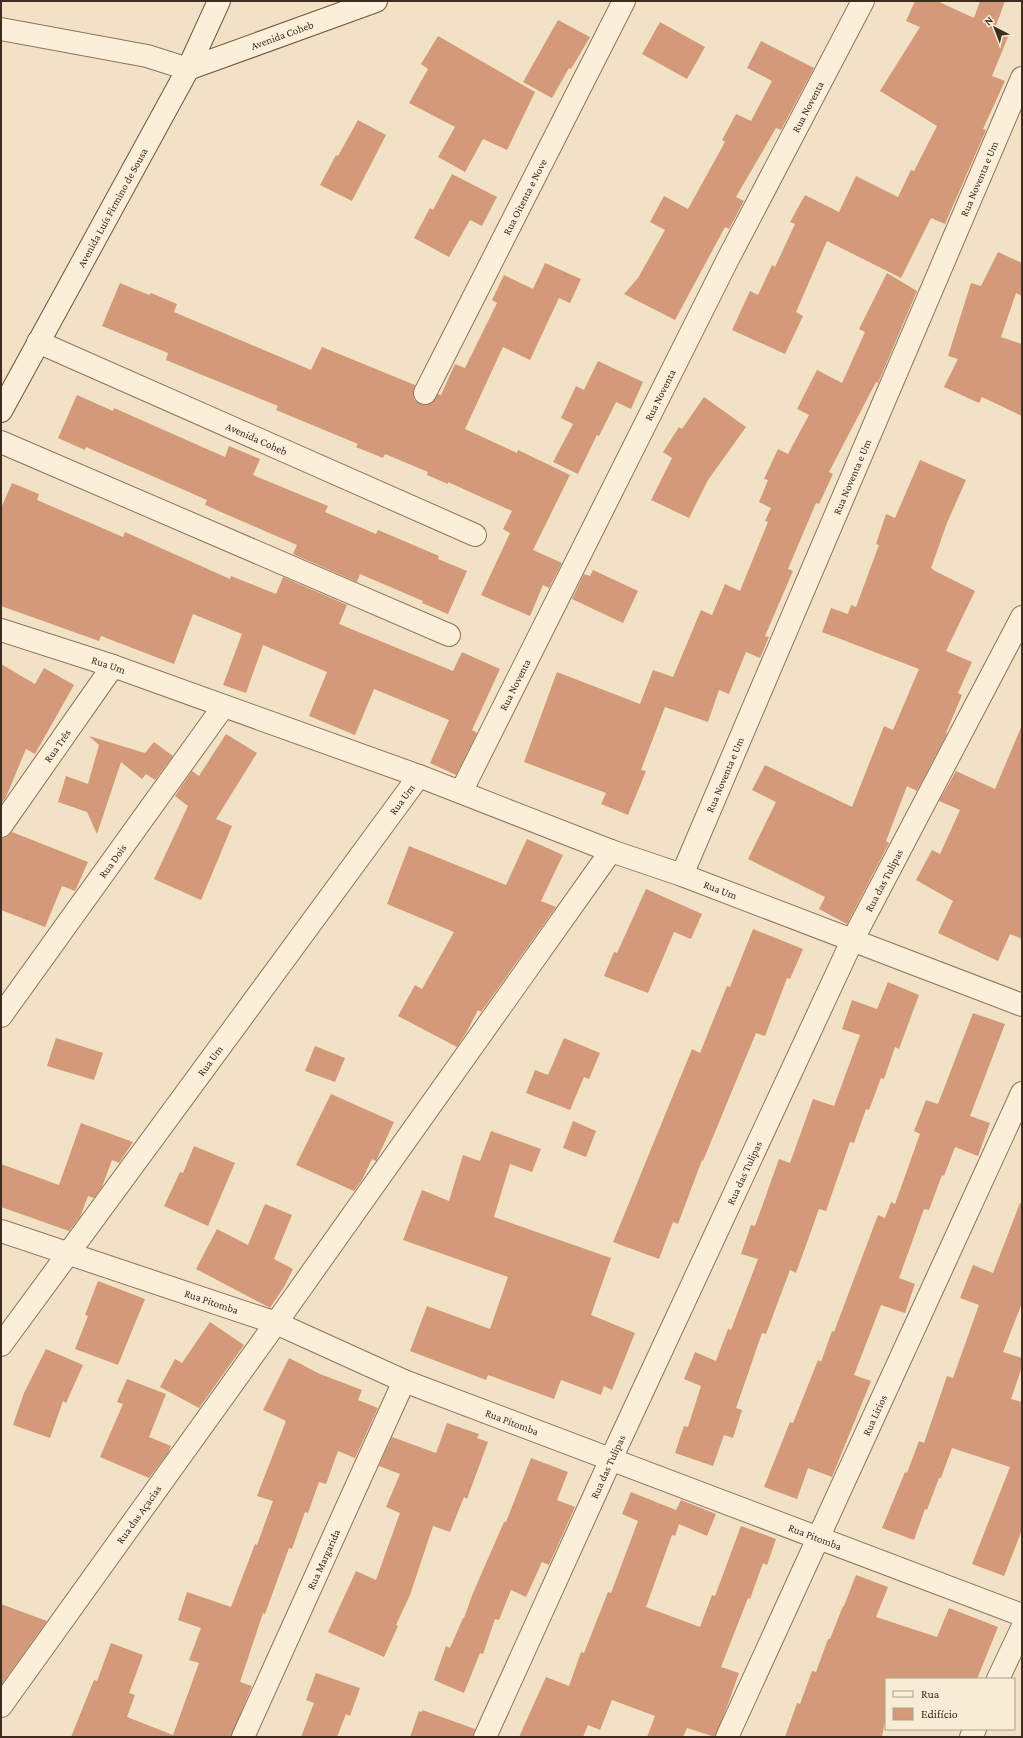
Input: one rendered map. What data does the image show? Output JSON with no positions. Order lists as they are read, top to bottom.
{
  "streets": {
    "street": [
      "Avenida Coheb",
      "Rua Noventa",
      "Rua Noventa e Um",
      "Rua Oitenta e Nove",
      "Avenida Luís Firmino de Sousa",
      "Rua Um",
      "Rua Três",
      "Rua Dois",
      "Rua das Tulipas",
      "Rua Pitomba",
      "Rua Lirios",
      "Rua das Açacias",
      "Rua Margarida"
    ]
  },
  "crossings": [
    ["Avenida Coheb", "Avenida Luís Firmino de Sousa"],
    ["Rua Noventa", "Rua Um"],
    ["Rua Noventa e Um", "Rua Um"],
    ["Rua Um", "Rua Três"],
    ["Rua Um", "Rua Dois"],
    ["Rua Um", "Rua das Tulipas"],
    ["Rua Um", "Rua Pitomba"],
    ["Rua Um", "Rua das Açacias"],
    ["Rua das Tulipas", "Rua Pitomba"],
    ["Rua Pitomba", "Rua Lirios"],
    ["Rua Pitomba", "Rua das Açacias"],
    ["Rua Pitomba", "Rua Margarida"]
  ],
  "legend": ["Rua", "Edifício"],
  "north": "top left"
}
